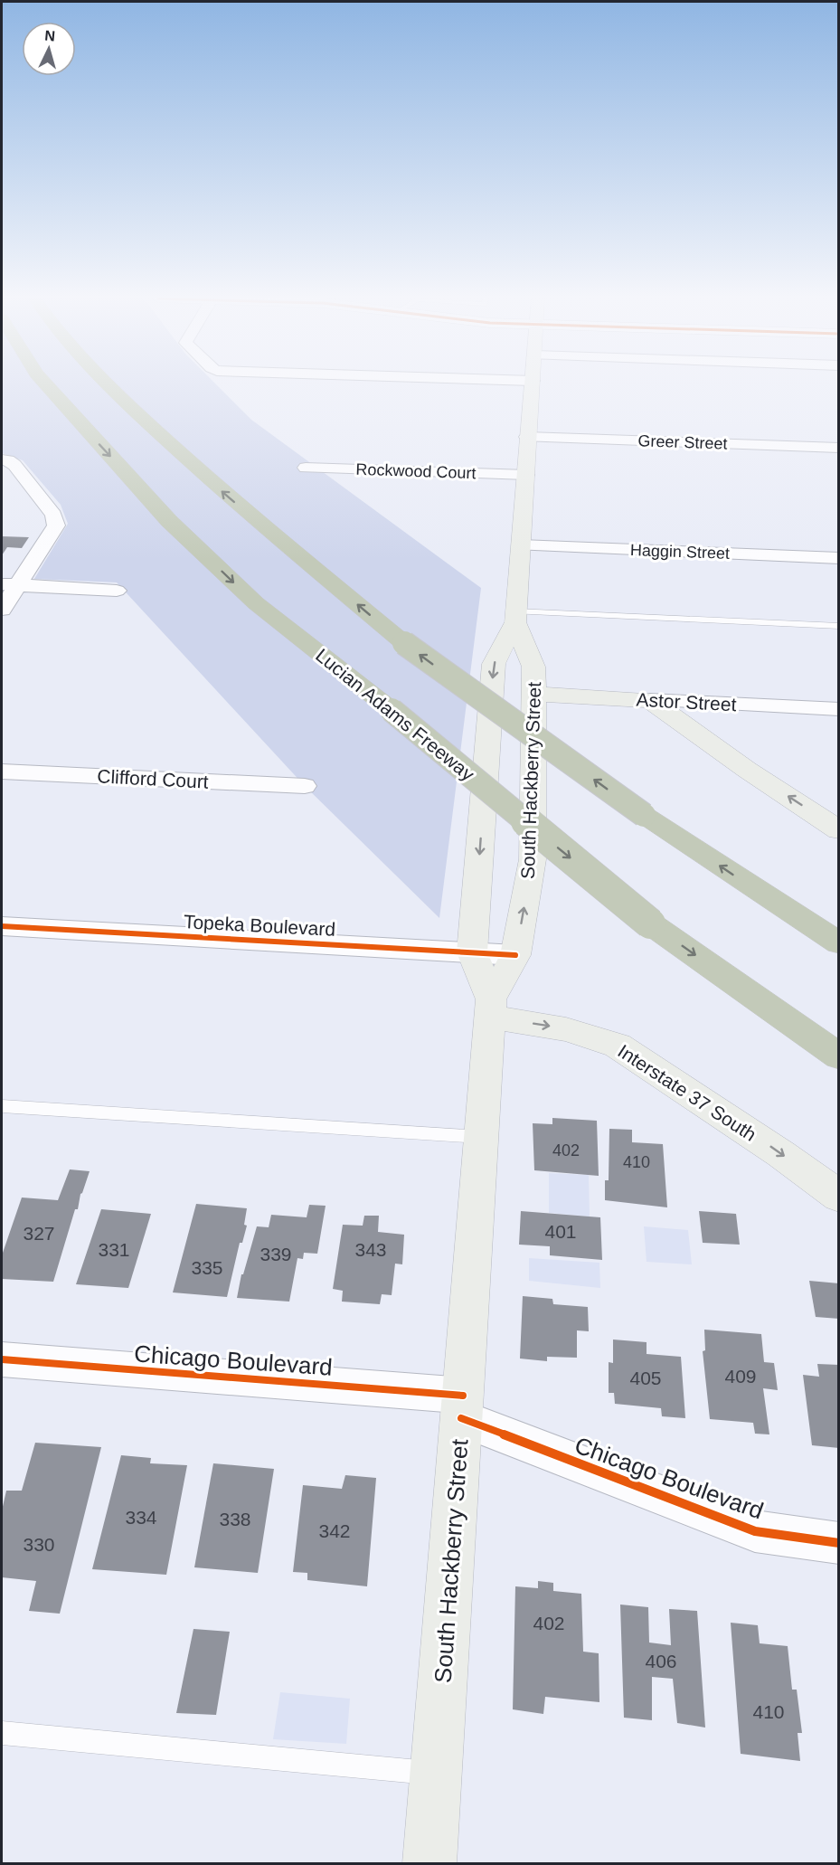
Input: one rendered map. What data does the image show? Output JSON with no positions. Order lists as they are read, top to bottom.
{
  "streets": {
    "highway": ["Lucian Adams Freeway"],
    "main road": ["Astor Street", "South Hackberry Street", "Interstate 37 South"],
    "street": [
      "Greer Street",
      "Rockwood Court",
      "Haggin Street",
      "Clifford Court",
      "Topeka Boulevard",
      "Chicago Boulevard"
    ]
  },
  "crossings": [
    ["Greer Street", "South Hackberry Street"],
    ["Rockwood Court", "South Hackberry Street"],
    ["Haggin Street", "South Hackberry Street"],
    ["Astor Street", "South Hackberry Street"],
    ["South Hackberry Street", "Topeka Boulevard"],
    ["South Hackberry Street", "Interstate 37 South"],
    ["South Hackberry Street", "Chicago Boulevard"]
  ],
  "one_way": ["Interstate 37 South"],
  "house_numbers": [
    "402",
    "410",
    "401",
    "327",
    "331",
    "343",
    "339",
    "335",
    "409",
    "405",
    "334",
    "338",
    "342",
    "330",
    "402",
    "406",
    "410"
  ],
  "north": "top"
}
